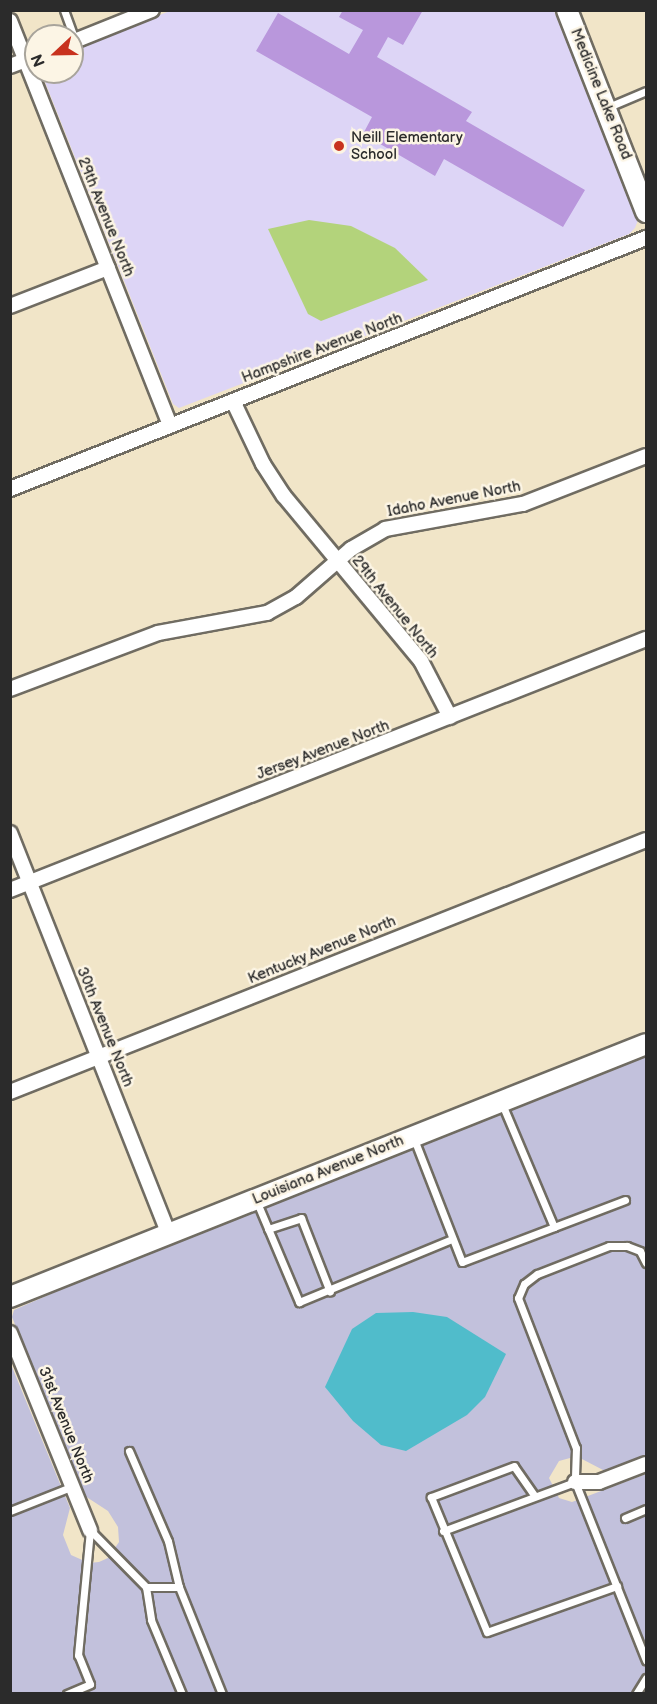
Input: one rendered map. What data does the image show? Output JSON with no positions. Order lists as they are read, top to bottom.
{
  "streets": {
    "street": [
      "Medicine Lake Road",
      "29th Avenue North",
      "Hampshire Avenue North",
      "Idaho Avenue North",
      "Jersey Avenue North",
      "Kentucky Avenue North",
      "30th Avenue North",
      "Louisiana Avenue North",
      "31st Avenue North"
    ]
  },
  "crossings": [
    ["29th Avenue North", "Hampshire Avenue North"],
    ["29th Avenue North", "Idaho Avenue North"],
    ["29th Avenue North", "Jersey Avenue North"],
    ["Jersey Avenue North", "30th Avenue North"],
    ["Kentucky Avenue North", "30th Avenue North"],
    ["30th Avenue North", "Louisiana Avenue North"]
  ],
  "places": ["Neill Elementary School"],
  "north": "left"
}
